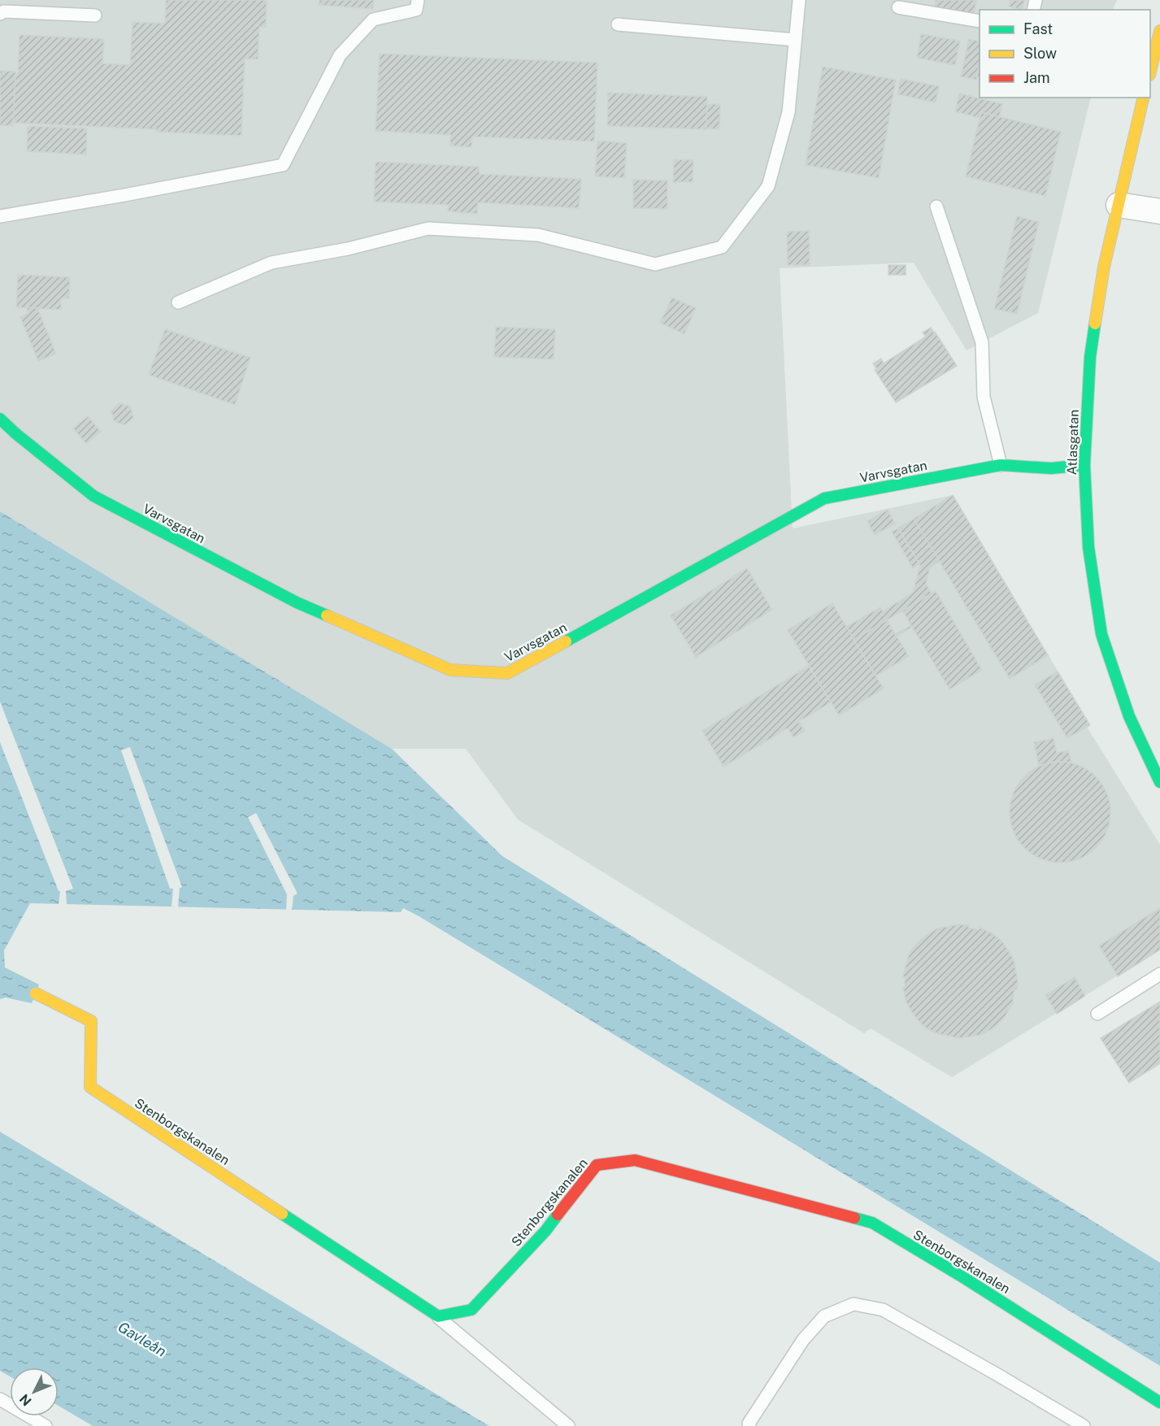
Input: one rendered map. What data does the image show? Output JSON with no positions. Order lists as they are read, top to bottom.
{
  "streets": {
    "street": ["Atlasgatan", "Varvsgatan", "Stenborgskanalen"]
  },
  "crossings": [
    ["Atlasgatan", "Varvsgatan"]
  ],
  "water": ["Gavleån"],
  "legend": ["Fast", "Slow", "Jam"],
  "north": "bottom left"
}
